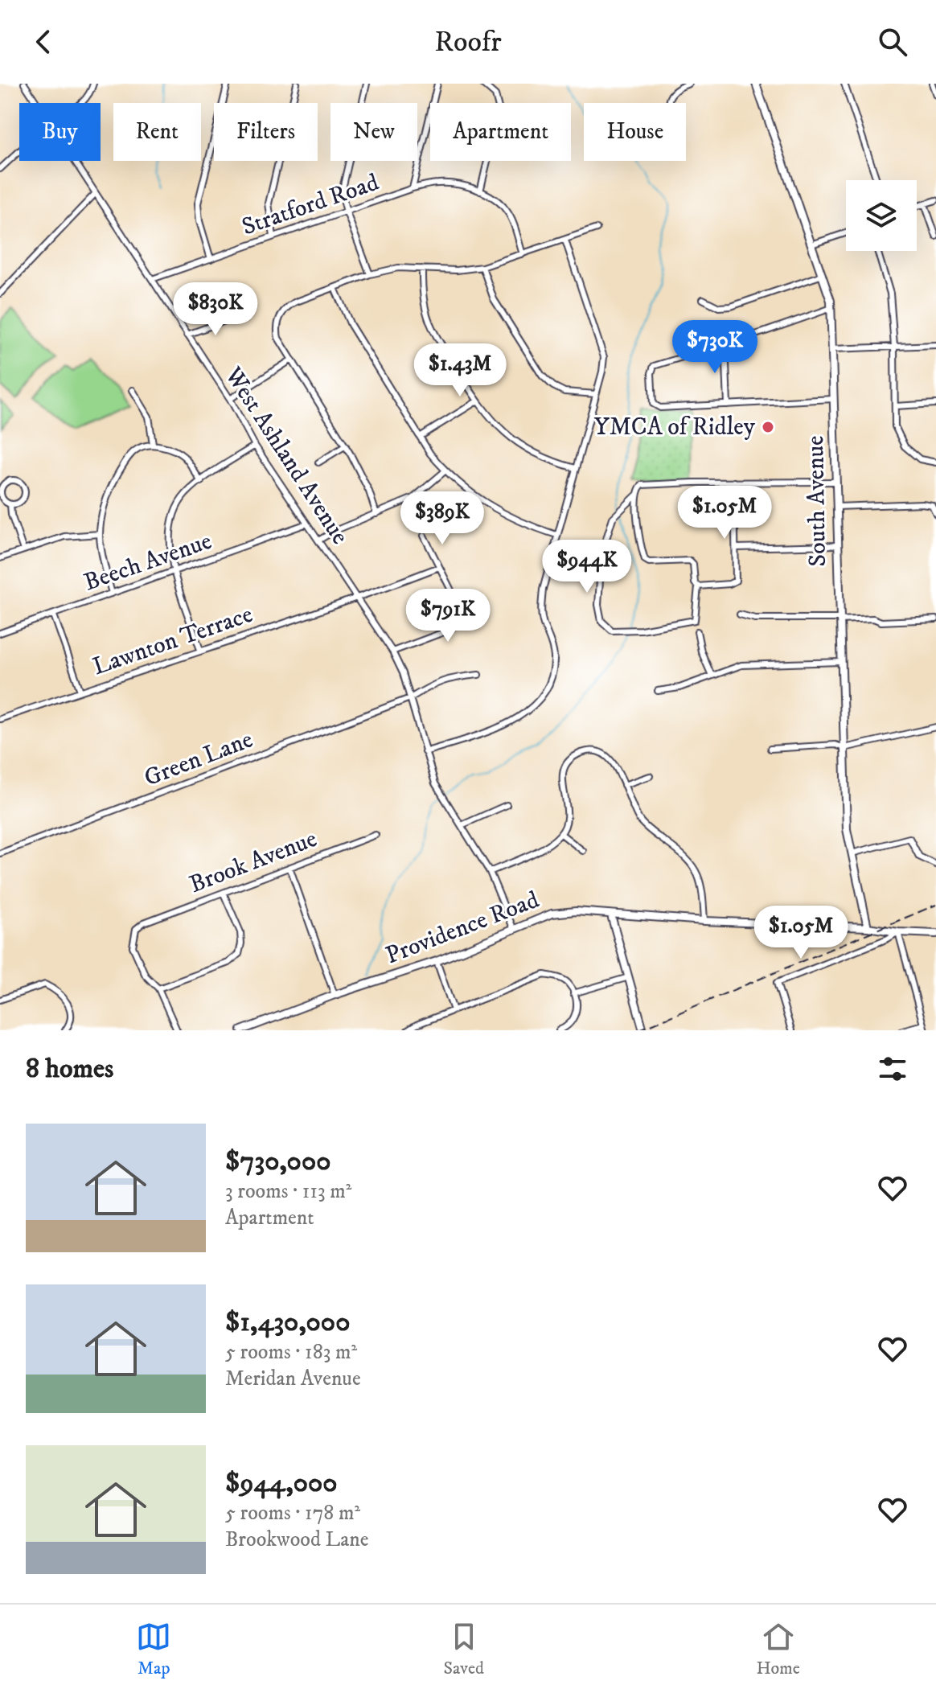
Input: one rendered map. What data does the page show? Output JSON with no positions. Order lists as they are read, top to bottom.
{
  "streets": {
    "street": [
      "Stratford Road",
      "West Ashland Avenue",
      "South Avenue",
      "Beech Avenue",
      "Lawnton Terrace",
      "Green Lane",
      "Brook Avenue",
      "Providence Road"
    ]
  },
  "crossings": [
    ["Stratford Road", "West Ashland Avenue"],
    ["West Ashland Avenue", "Beech Avenue"],
    ["West Ashland Avenue", "Lawnton Terrace"],
    ["West Ashland Avenue", "Green Lane"],
    ["West Ashland Avenue", "Providence Road"],
    ["South Avenue", "Providence Road"]
  ],
  "places": ["YMCA of Ridley"],
  "page": {
    "header": "Roofr",
    "chip": [
      "Buy",
      "Rent",
      "Filters",
      "New",
      "Apartment",
      "House"
    ],
    "price": [
      "$830K",
      "$730K",
      "$1.43M",
      "$1.05M",
      "$389K",
      "$944K",
      "$791K",
      "$1.05M"
    ],
    "heading": "8 homes",
    "list": [
      {
        "name": "$730,000",
        "note": "3 rooms · 113 m² · Apartment"
      },
      {
        "name": "$1,430,000",
        "note": "5 rooms · 183 m² · Meridan Avenue"
      },
      {
        "name": "$944,000",
        "note": "5 rooms · 178 m² · Brookwood Lane"
      }
    ],
    "tabs": ["Map", "Saved", "Home"]
  }
}
